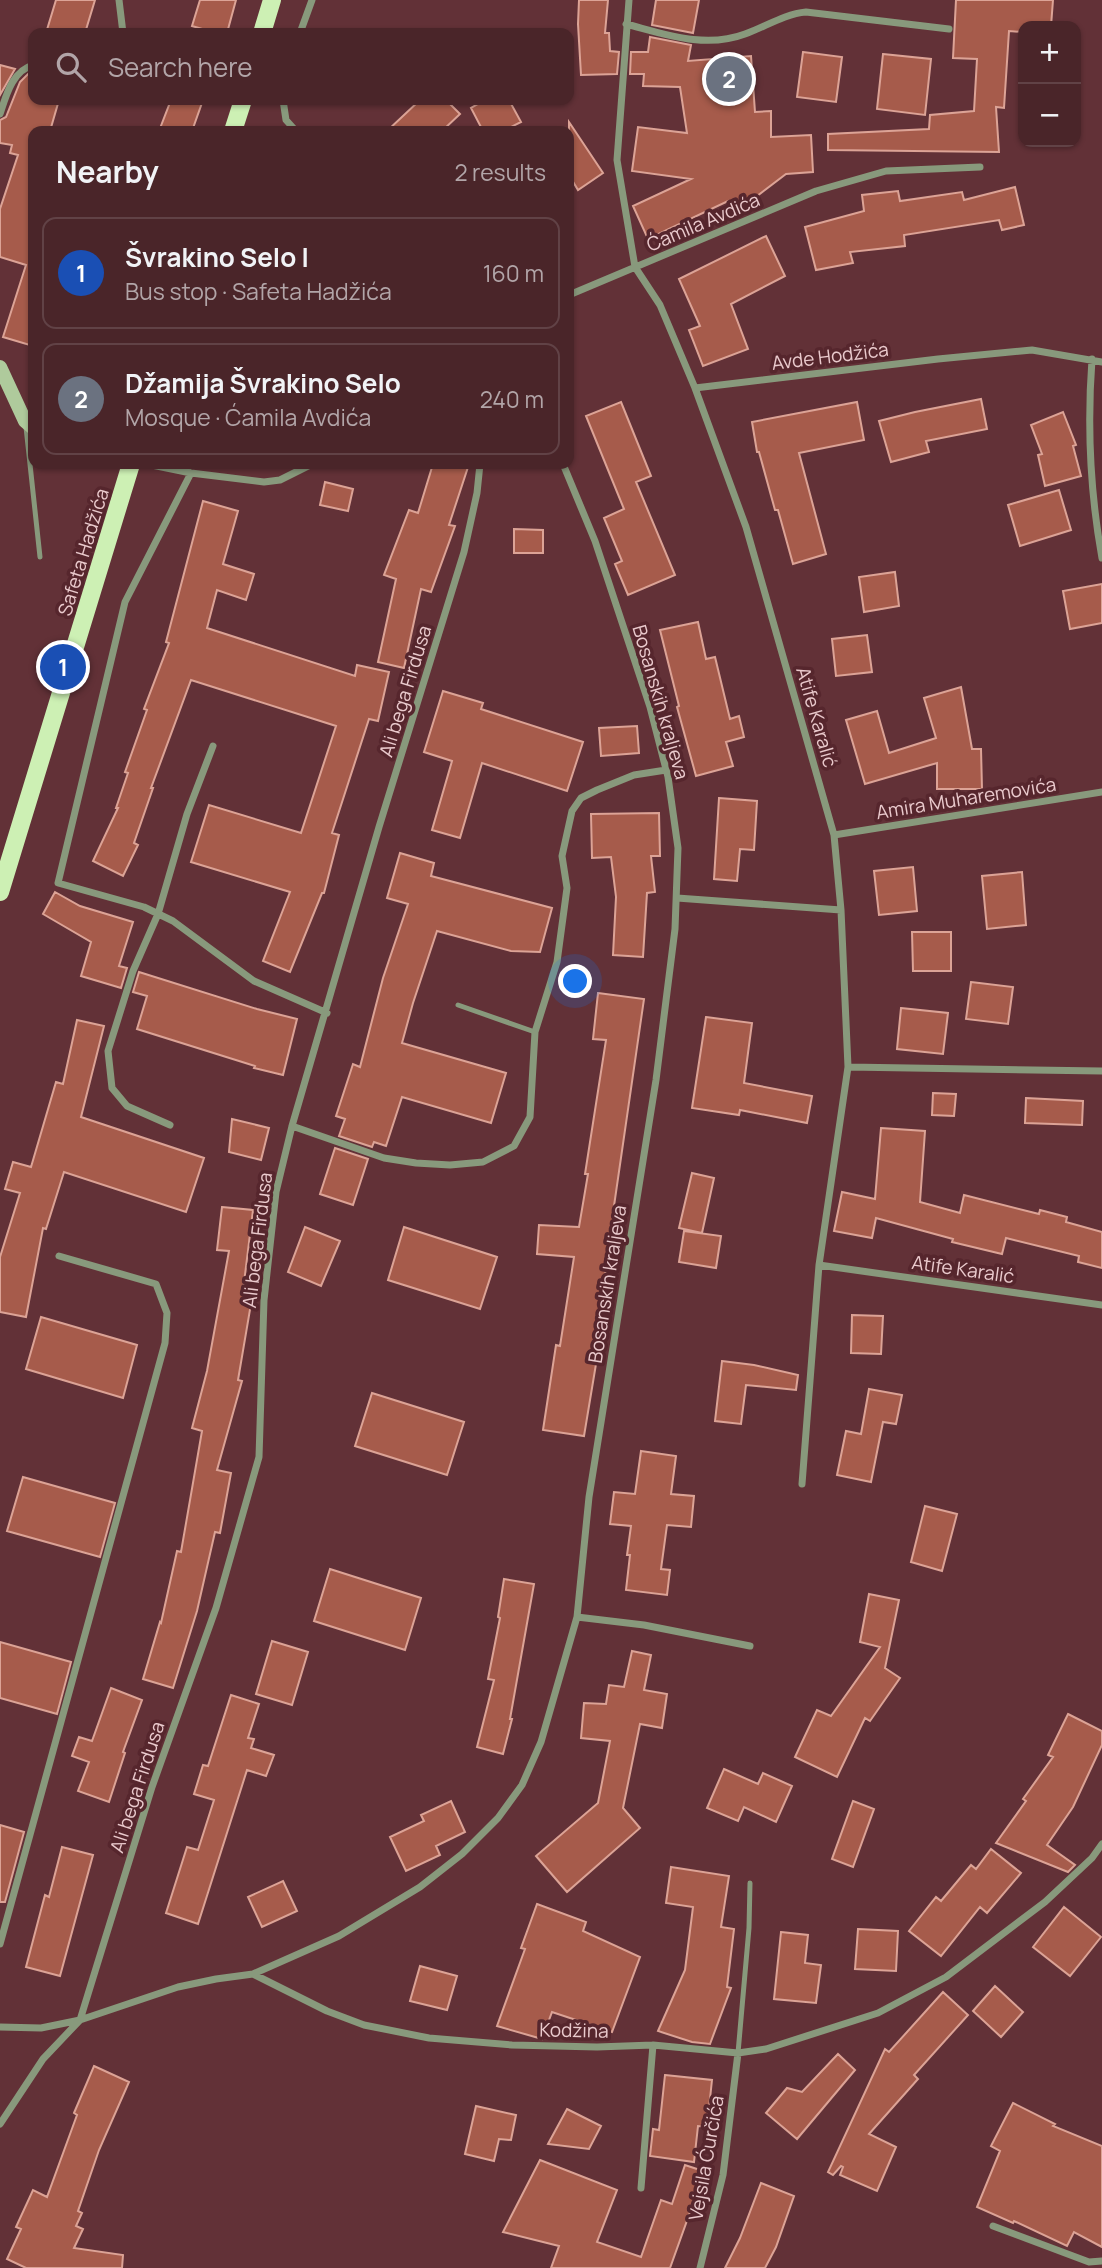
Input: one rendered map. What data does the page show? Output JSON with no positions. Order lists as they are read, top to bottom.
{
  "streets": {
    "main road": ["Safeta Hadžića"],
    "street": [
      "Ćamila Avdića",
      "Avde Hodžića",
      "Ali bega Firdusa",
      "Bosanskih kraljeva",
      "Atife Karalić",
      "Amira Muharemovića",
      "Kodžina",
      "Vejsila Ćurčića"
    ]
  },
  "crossings": [
    ["Avde Hodžića", "Atife Karalić"],
    ["Bosanskih kraljeva", "Kodžina"],
    ["Atife Karalić", "Amira Muharemovića"],
    ["Kodžina", "Vejsila Ćurčića"]
  ],
  "page": {
    "map_buttons": ["+", "−"],
    "search": "Search here",
    "pins": ["2", "1"],
    "heading": ["Nearby", "2 results"],
    "list": [
      {
        "mark": "1",
        "name": "Švrakino Selo I",
        "note": "Bus stop · Safeta Hadžića",
        "value": "160 m"
      },
      {
        "mark": "2",
        "name": "Džamija Švrakino Selo",
        "note": "Mosque · Ćamila Avdića",
        "value": "240 m"
      }
    ]
  }
}
